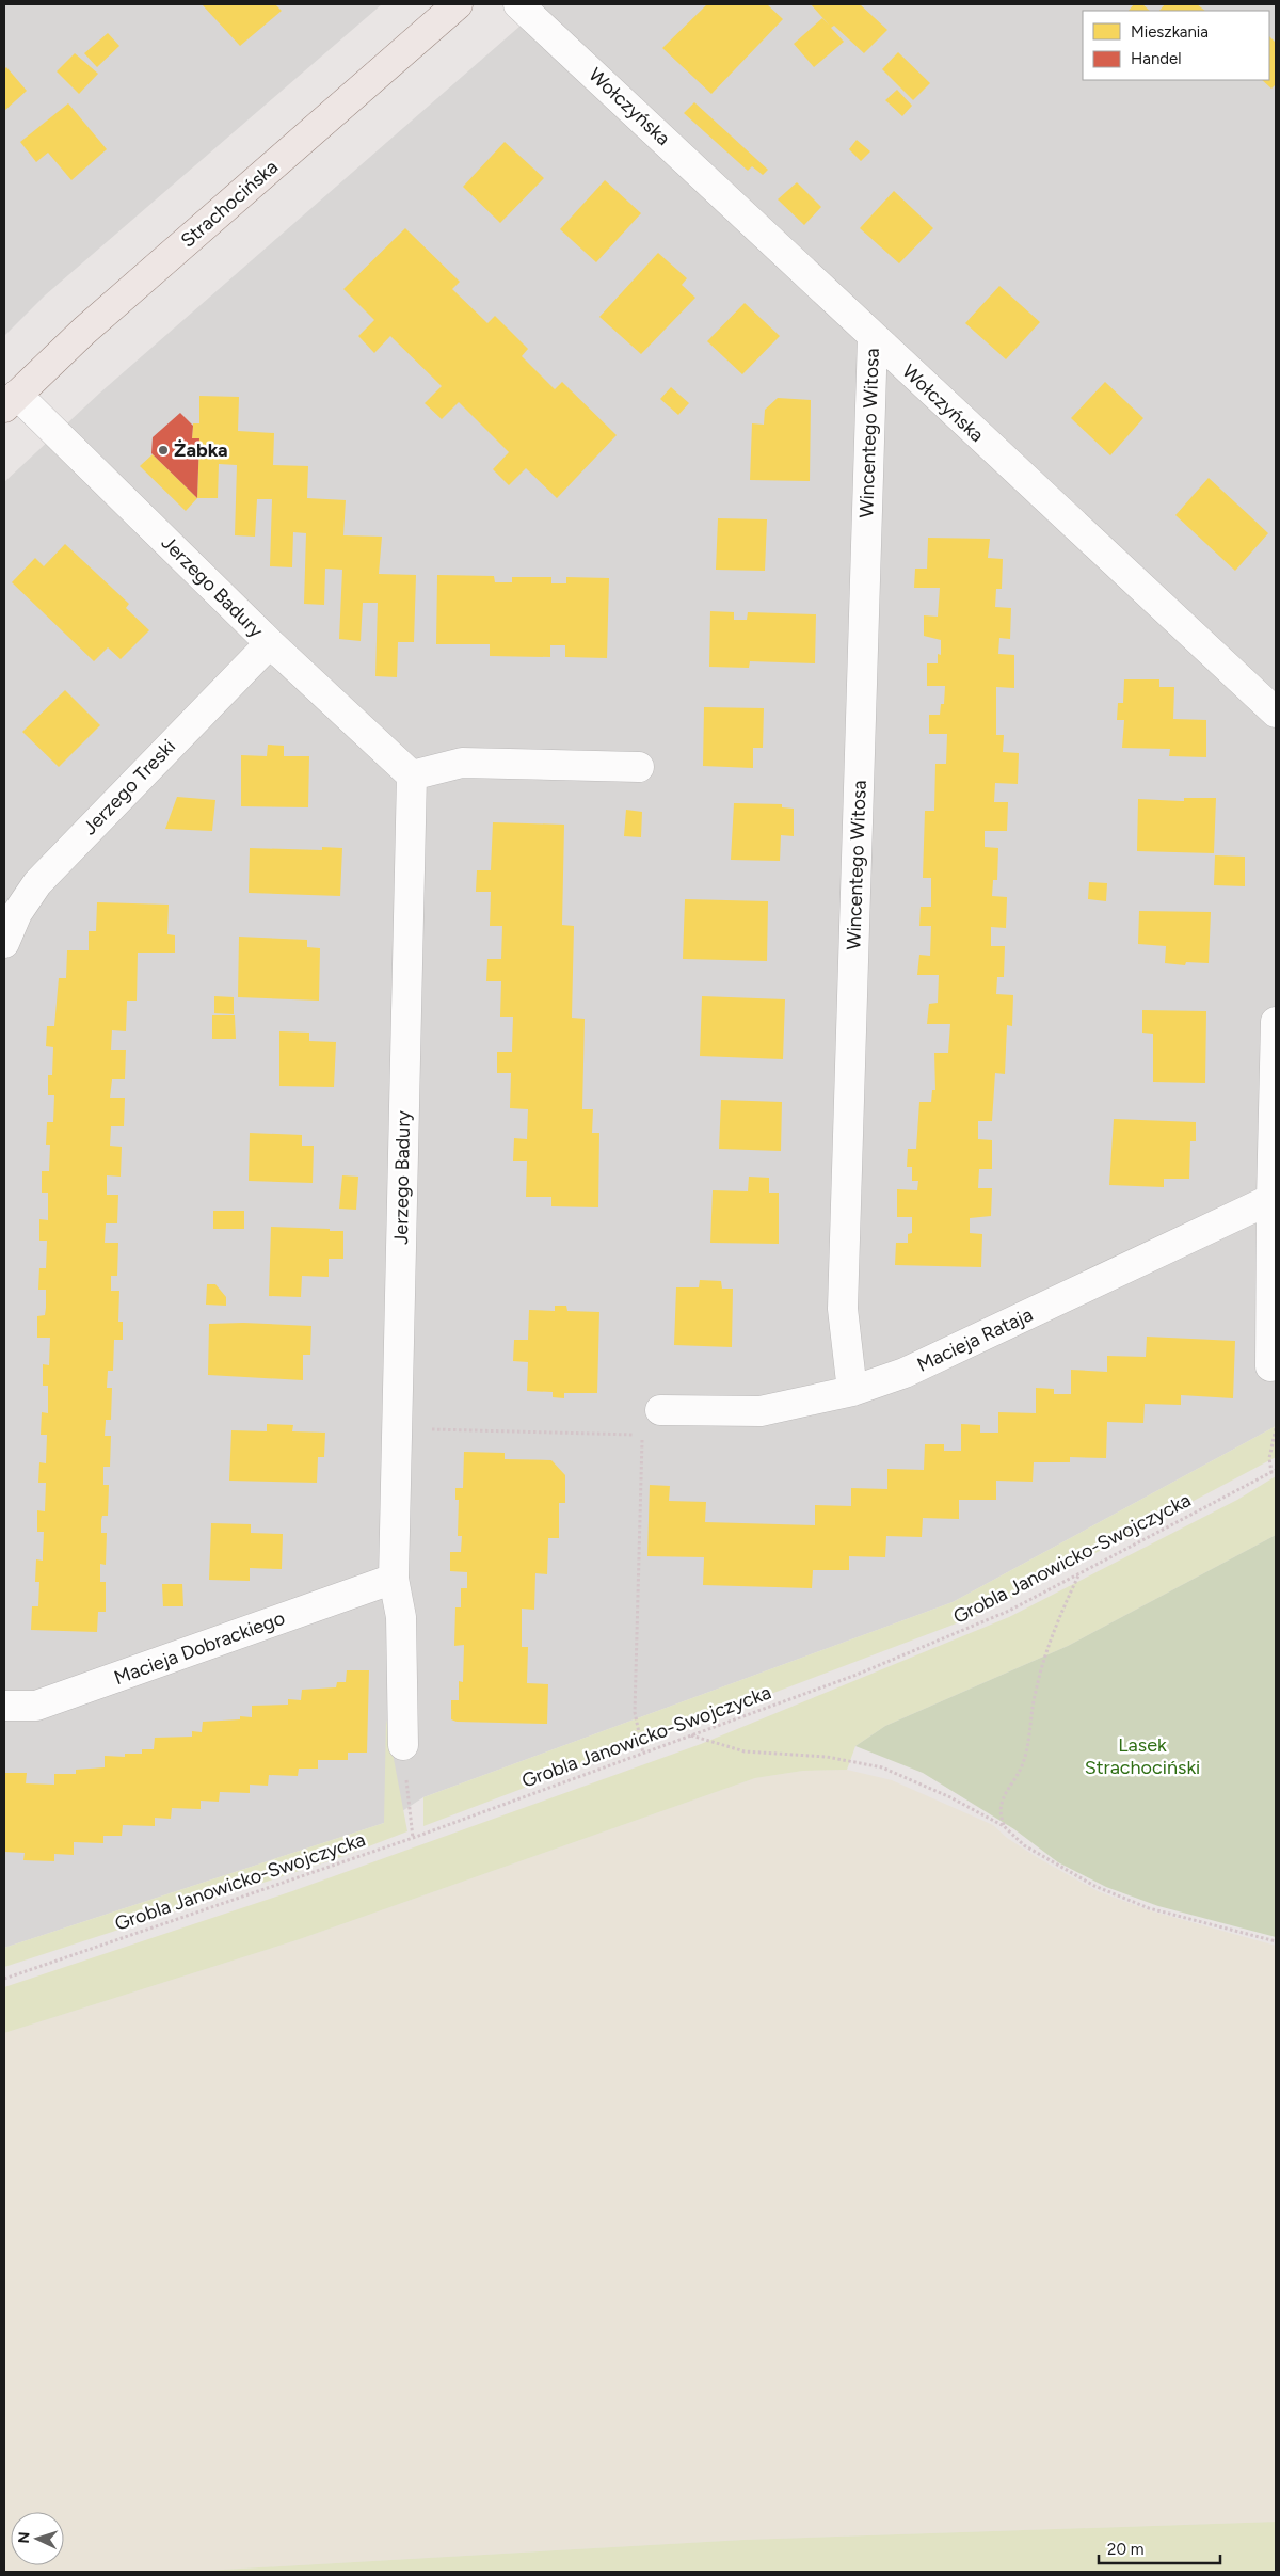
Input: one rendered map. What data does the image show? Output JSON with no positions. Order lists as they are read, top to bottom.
{
  "streets": {
    "main road": ["Strachocińska"],
    "street": [
      "Wołczyńska",
      "Wincentego Witosa",
      "Jerzego Badury",
      "Jerzego Treski",
      "Macieja Rataja",
      "Macieja Dobrackiego"
    ],
    "path": ["Grobla Janowicko-Swojczycka"]
  },
  "crossings": [
    ["Wołczyńska", "Wincentego Witosa"],
    ["Strachocińska", "Jerzego Badury"],
    ["Wincentego Witosa", "Macieja Rataja"],
    ["Jerzego Badury", "Jerzego Treski"],
    ["Jerzego Badury", "Macieja Dobrackiego"]
  ],
  "parks": ["Lasek Strachociński"],
  "places": ["Żabka"],
  "legend": ["Mieszkania", "Handel"],
  "scale_bar": "20 m",
  "north": "left"
}
